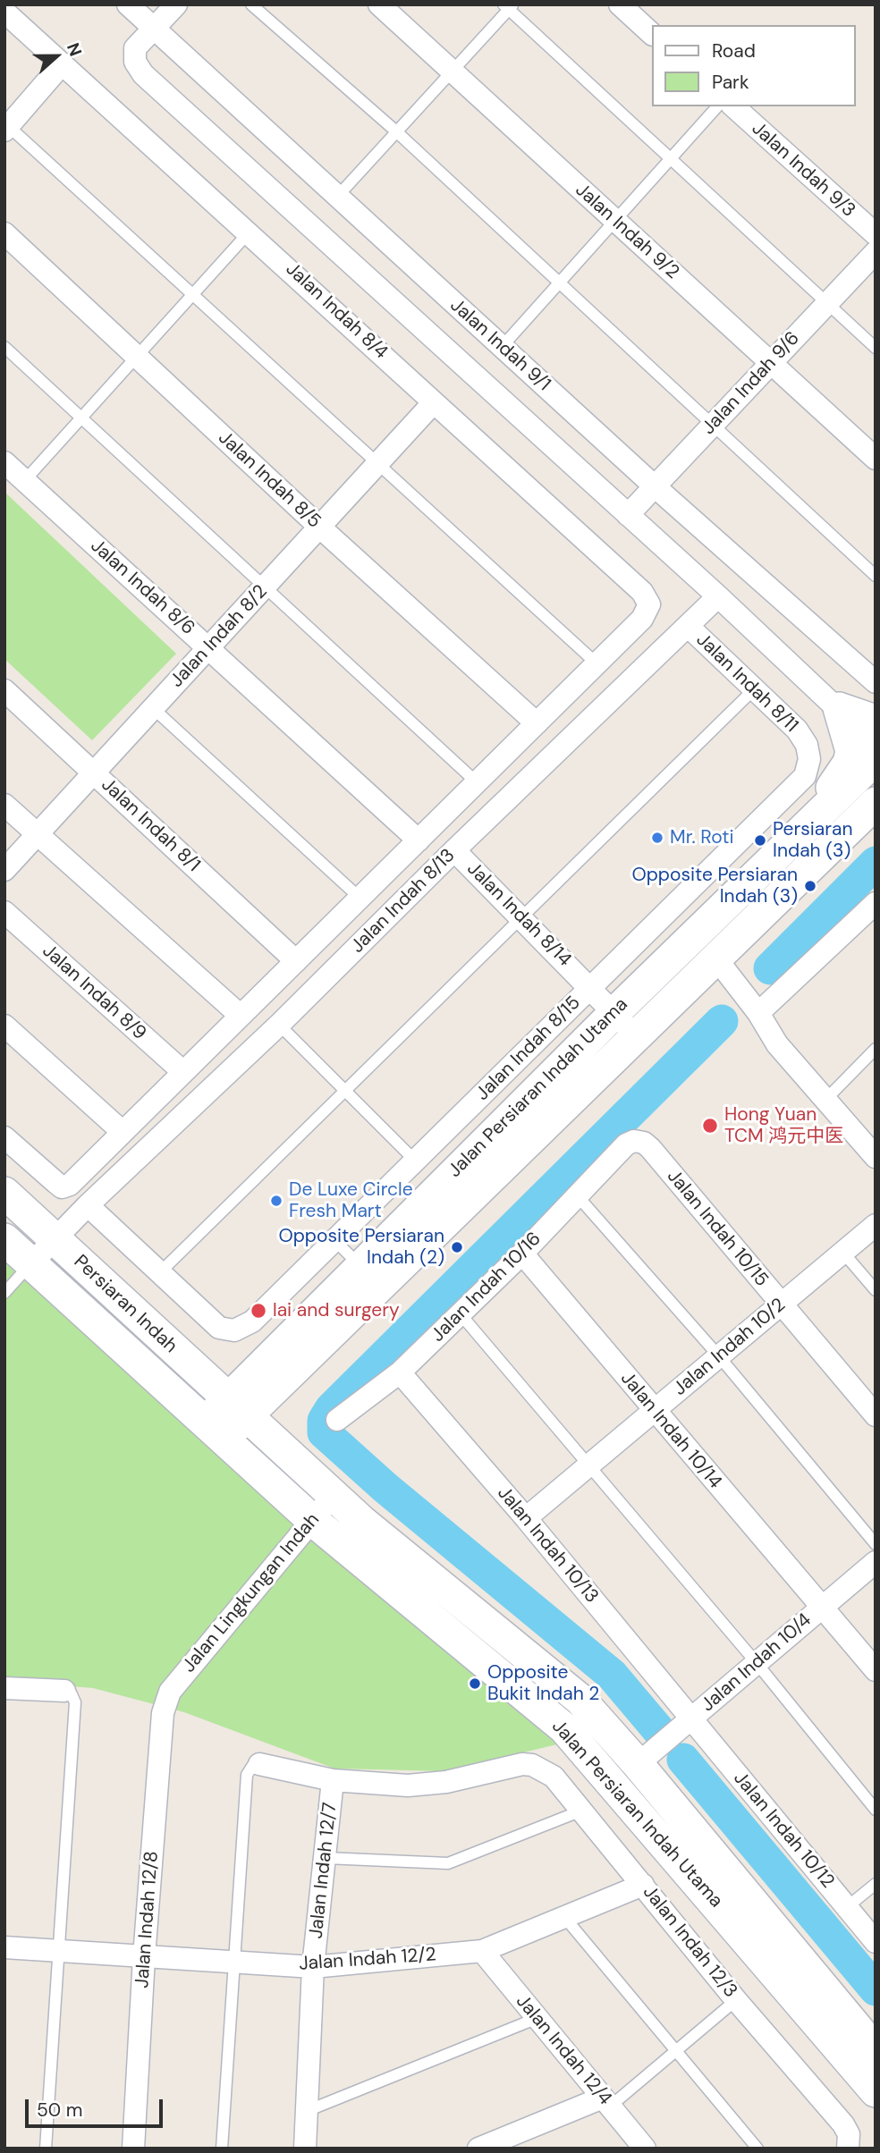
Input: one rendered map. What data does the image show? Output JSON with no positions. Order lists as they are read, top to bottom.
{
  "streets": {
    "main road": ["Jalan Persiaran Indah Utama", "Persiaran Indah"],
    "street": [
      "Jalan Indah 9/3",
      "Jalan Indah 9/2",
      "Jalan Indah 8/4",
      "Jalan Indah 9/1",
      "Jalan Indah 9/6",
      "Jalan Indah 8/5",
      "Jalan Indah 8/6",
      "Jalan Indah 8/2",
      "Jalan Indah 8/11",
      "Jalan Indah 8/1",
      "Jalan Indah 8/13",
      "Jalan Indah 8/14",
      "Jalan Indah 8/9",
      "Jalan Indah 8/15",
      "Jalan Indah 10/15",
      "Jalan Indah 10/16",
      "Jalan Indah 10/2",
      "Jalan Indah 10/14",
      "Jalan Indah 10/13",
      "Jalan Lingkungan Indah",
      "Jalan Indah 10/4",
      "Jalan Indah 10/12",
      "Jalan Indah 12/7",
      "Jalan Indah 12/8",
      "Jalan Indah 12/3",
      "Jalan Indah 12/2",
      "Jalan Indah 12/4"
    ]
  },
  "crossings": [
    ["Jalan Indah 9/2", "Jalan Indah 9/6"],
    ["Jalan Indah 8/4", "Jalan Indah 8/2"],
    ["Jalan Indah 9/1", "Jalan Indah 9/6"],
    ["Jalan Indah 9/1", "Jalan Indah 8/13"],
    ["Jalan Indah 8/5", "Jalan Indah 8/2"],
    ["Jalan Indah 8/6", "Jalan Indah 8/2"],
    ["Jalan Indah 8/2", "Jalan Indah 8/1"],
    ["Jalan Indah 8/11", "Jalan Indah 8/13"],
    ["Jalan Indah 8/11", "Jalan Indah 8/15"],
    ["Jalan Indah 8/13", "Jalan Indah 8/14"],
    ["Jalan Indah 8/13", "Persiaran Indah"],
    ["Jalan Indah 8/14", "Jalan Indah 8/15"],
    ["Jalan Indah 8/14", "Jalan Persiaran Indah Utama"],
    ["Jalan Persiaran Indah Utama", "Persiaran Indah"],
    ["Jalan Persiaran Indah Utama", "Jalan Lingkungan Indah"],
    ["Jalan Persiaran Indah Utama", "Jalan Indah 10/4"],
    ["Jalan Indah 10/15", "Jalan Indah 10/16"],
    ["Jalan Indah 10/15", "Jalan Indah 10/2"],
    ["Jalan Indah 10/16", "Jalan Indah 10/14"],
    ["Jalan Indah 10/16", "Jalan Indah 10/13"],
    ["Jalan Indah 10/2", "Jalan Indah 10/14"],
    ["Jalan Indah 10/2", "Jalan Indah 10/13"],
    ["Jalan Indah 10/14", "Jalan Indah 10/4"],
    ["Jalan Indah 10/13", "Jalan Indah 10/4"],
    ["Jalan Indah 10/13", "Jalan Indah 10/12"],
    ["Jalan Lingkungan Indah", "Jalan Indah 12/8"],
    ["Jalan Indah 10/4", "Jalan Indah 10/12"],
    ["Jalan Indah 12/7", "Jalan Indah 12/3"],
    ["Jalan Indah 12/7", "Jalan Indah 12/2"],
    ["Jalan Indah 12/8", "Jalan Indah 12/2"],
    ["Jalan Indah 12/3", "Jalan Indah 12/2"],
    ["Jalan Indah 12/2", "Jalan Indah 12/4"]
  ],
  "places": [
    "Mr. Roti",
    "Persiaran Indah (3)",
    "Opposite Persiaran Indah (3)",
    "Hong Yuan TCM 鸿元中医",
    "De Luxe Circle Fresh Mart",
    "Opposite Persiaran Indah (2)",
    "lai and surgery",
    "Opposite Bukit Indah 2"
  ],
  "legend": ["Road", "Park"],
  "scale_bar": "50 m",
  "north": "right"
}
